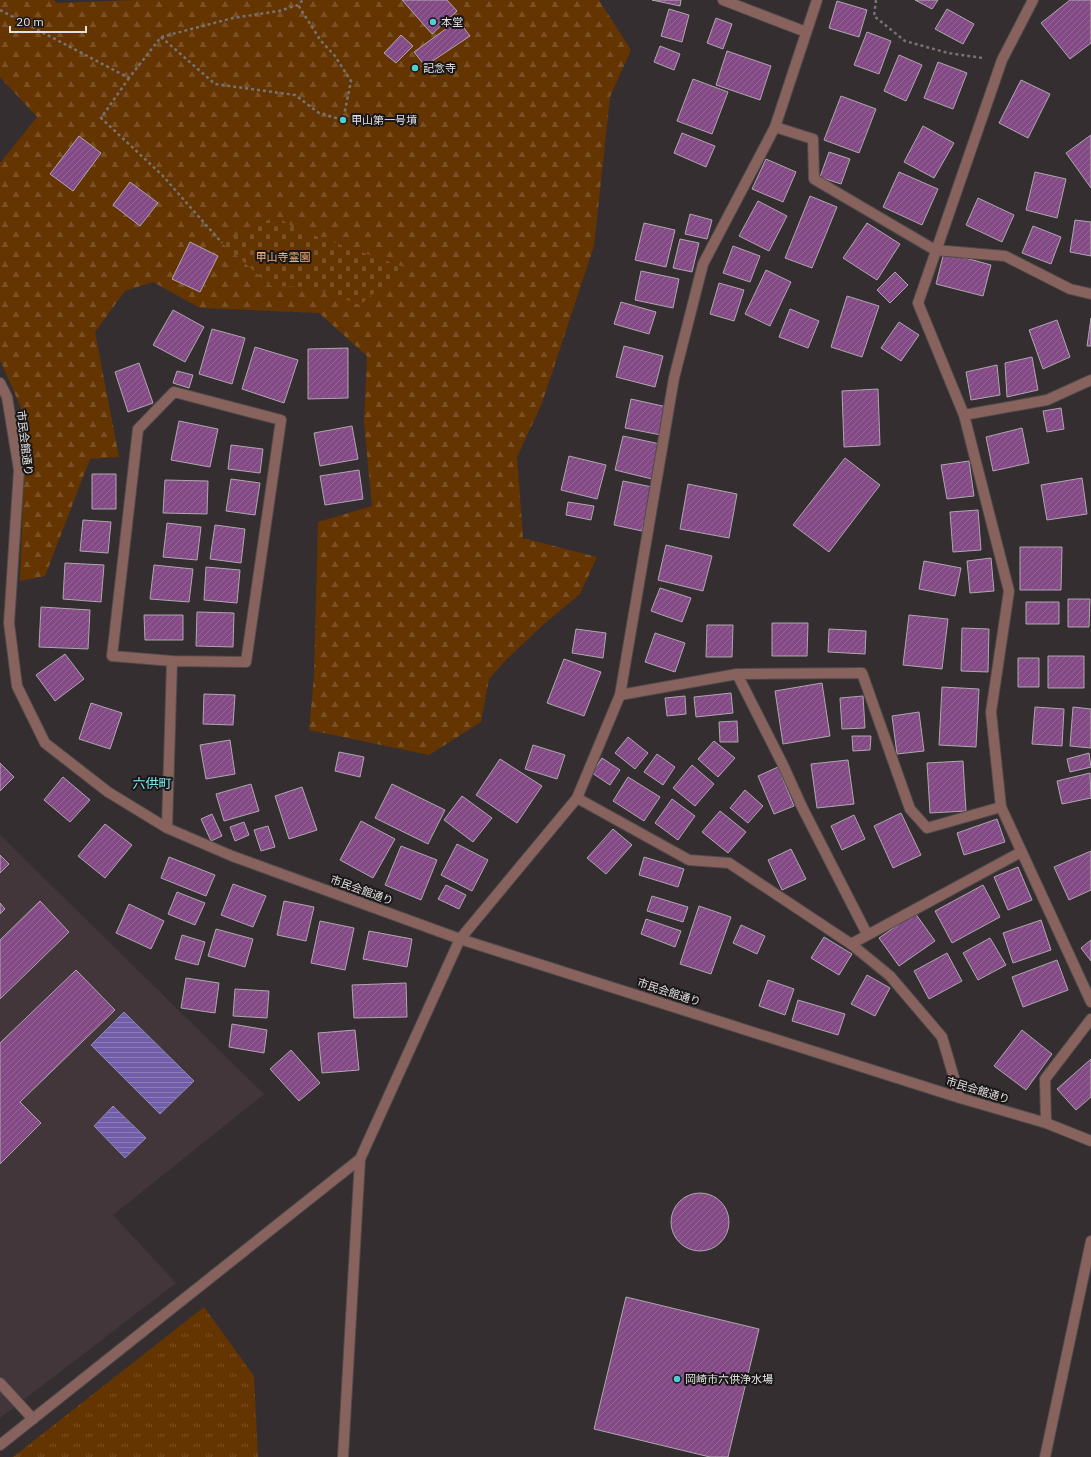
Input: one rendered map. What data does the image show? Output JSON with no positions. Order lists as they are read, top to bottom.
{
  "streets": {
    "street": ["市民会館通り"]
  },
  "districts": ["六供町"],
  "parks": ["甲山寺霊園"],
  "places": [
    "本堂",
    "記念寺",
    "甲山第一号墳",
    "岡崎市六供浄水場"
  ],
  "scale_bar": "20 m"
}
